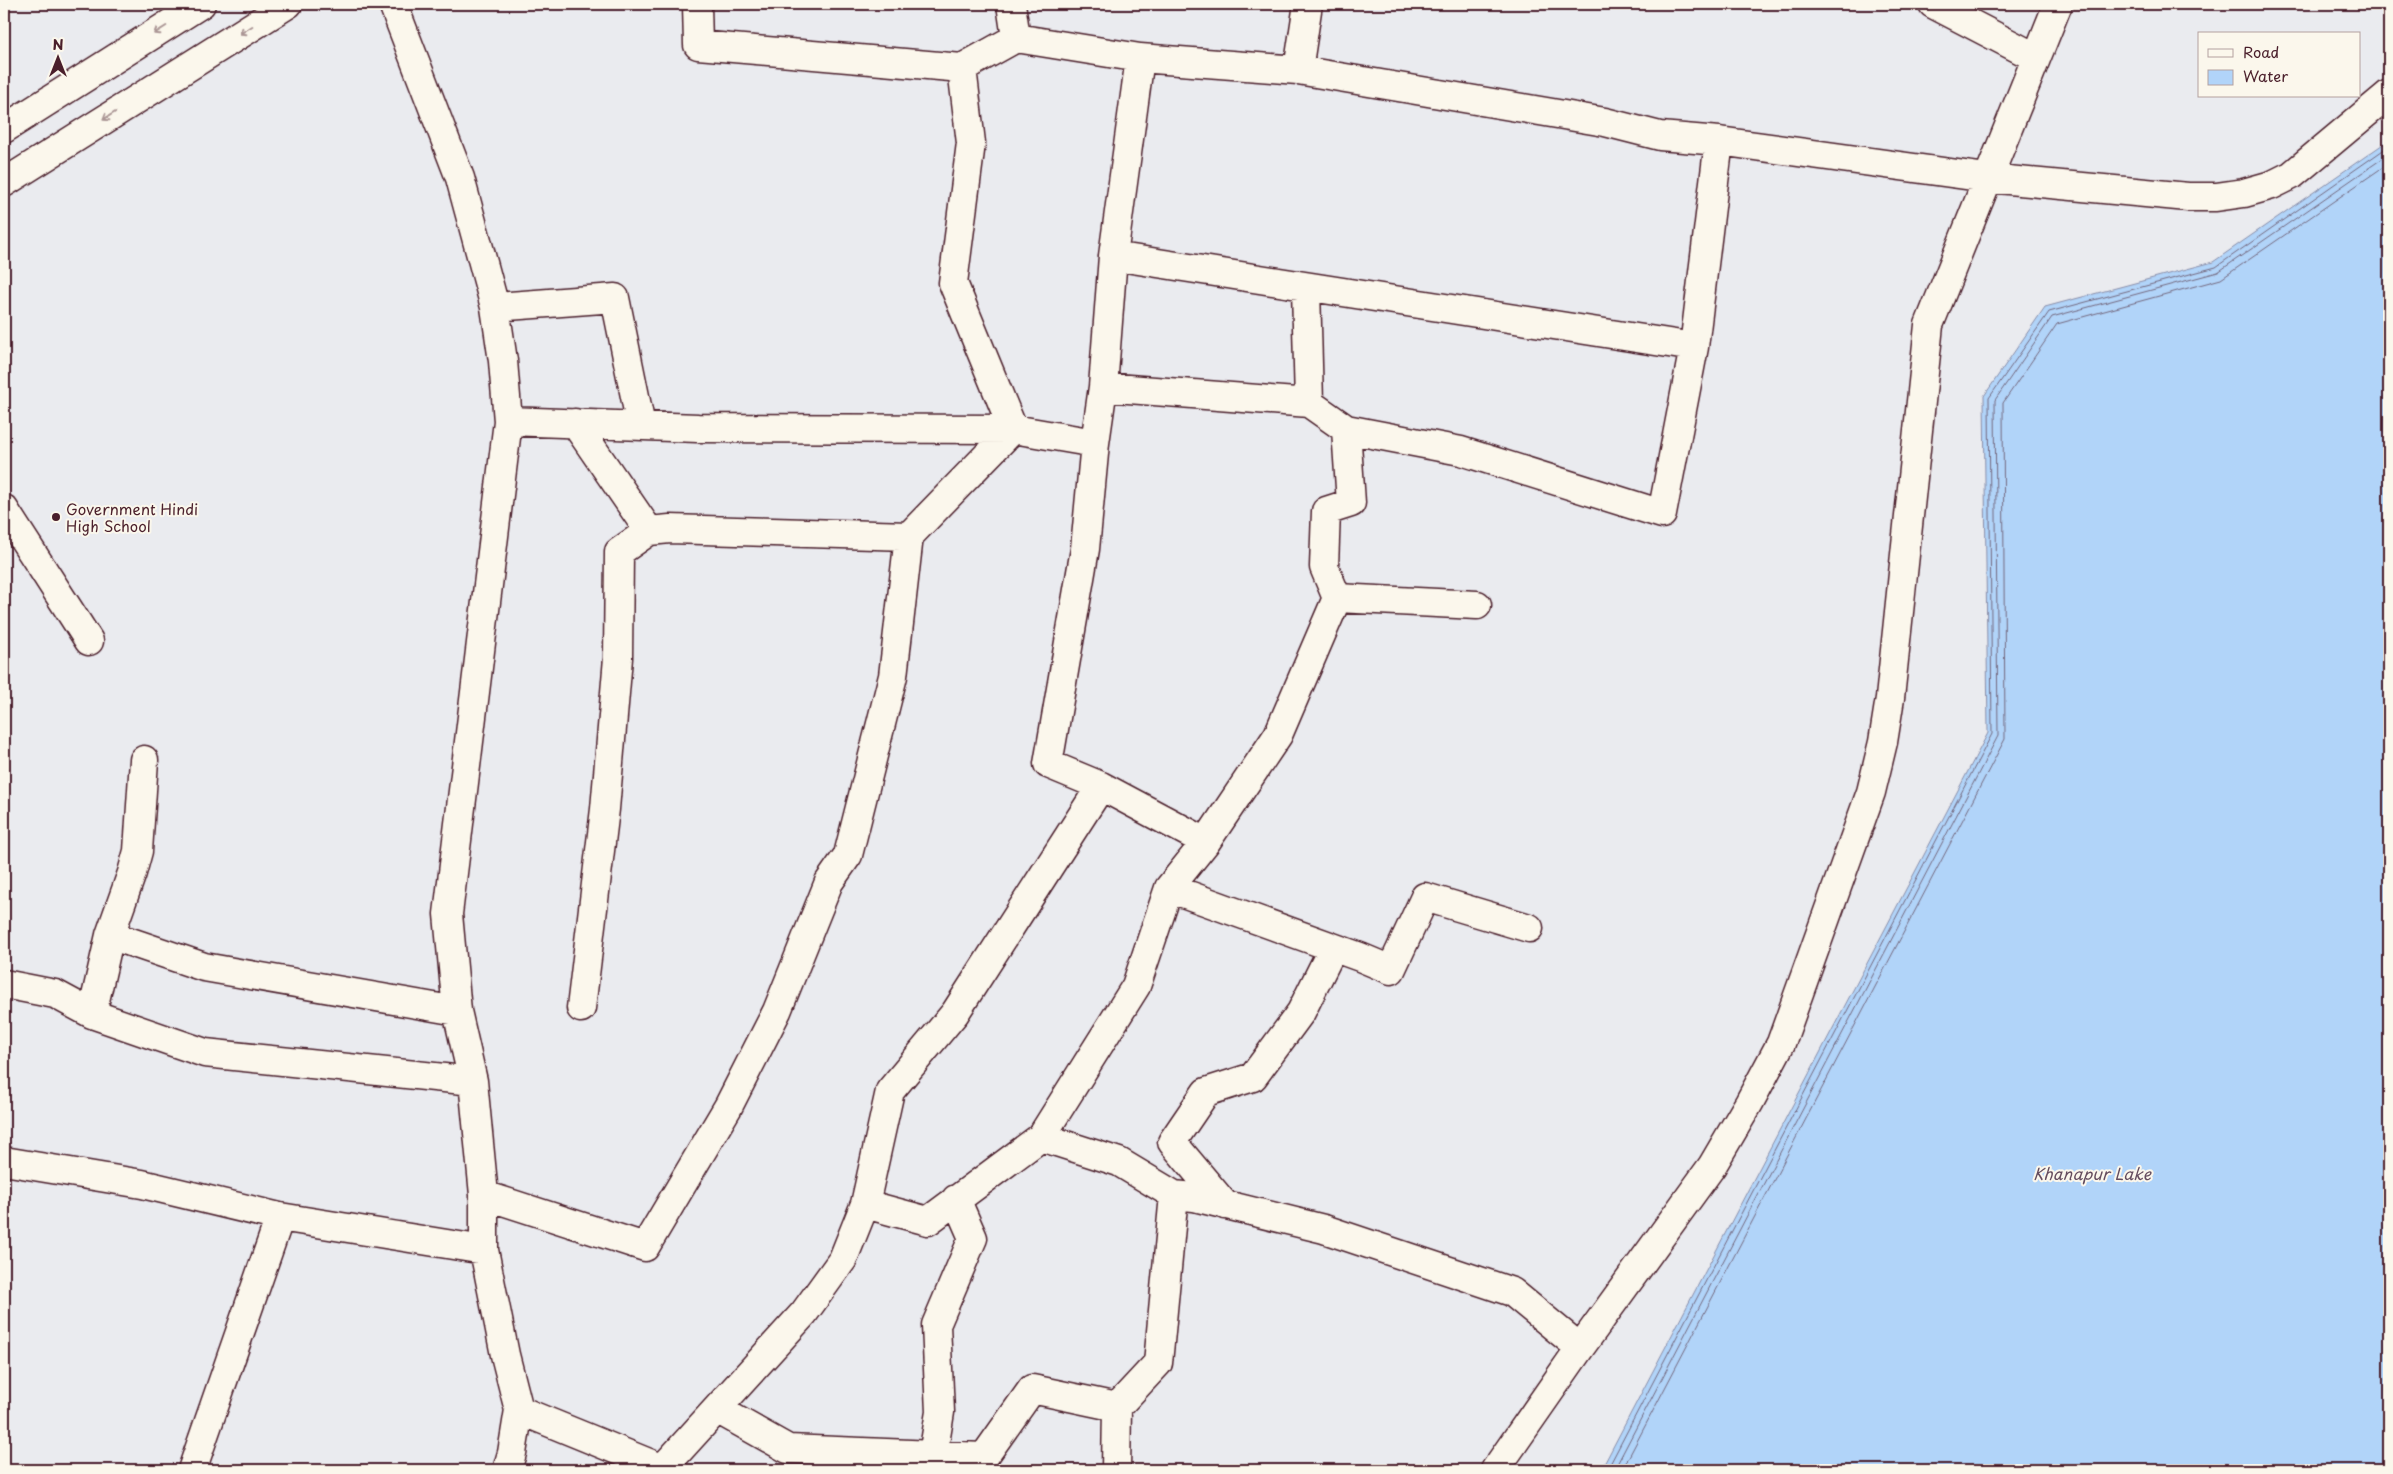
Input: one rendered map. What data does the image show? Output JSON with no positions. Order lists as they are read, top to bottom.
{
  "water": ["Khanapur Lake"],
  "places": ["Government Hindi High School"],
  "legend": ["Road", "Water"],
  "north": "top"
}
